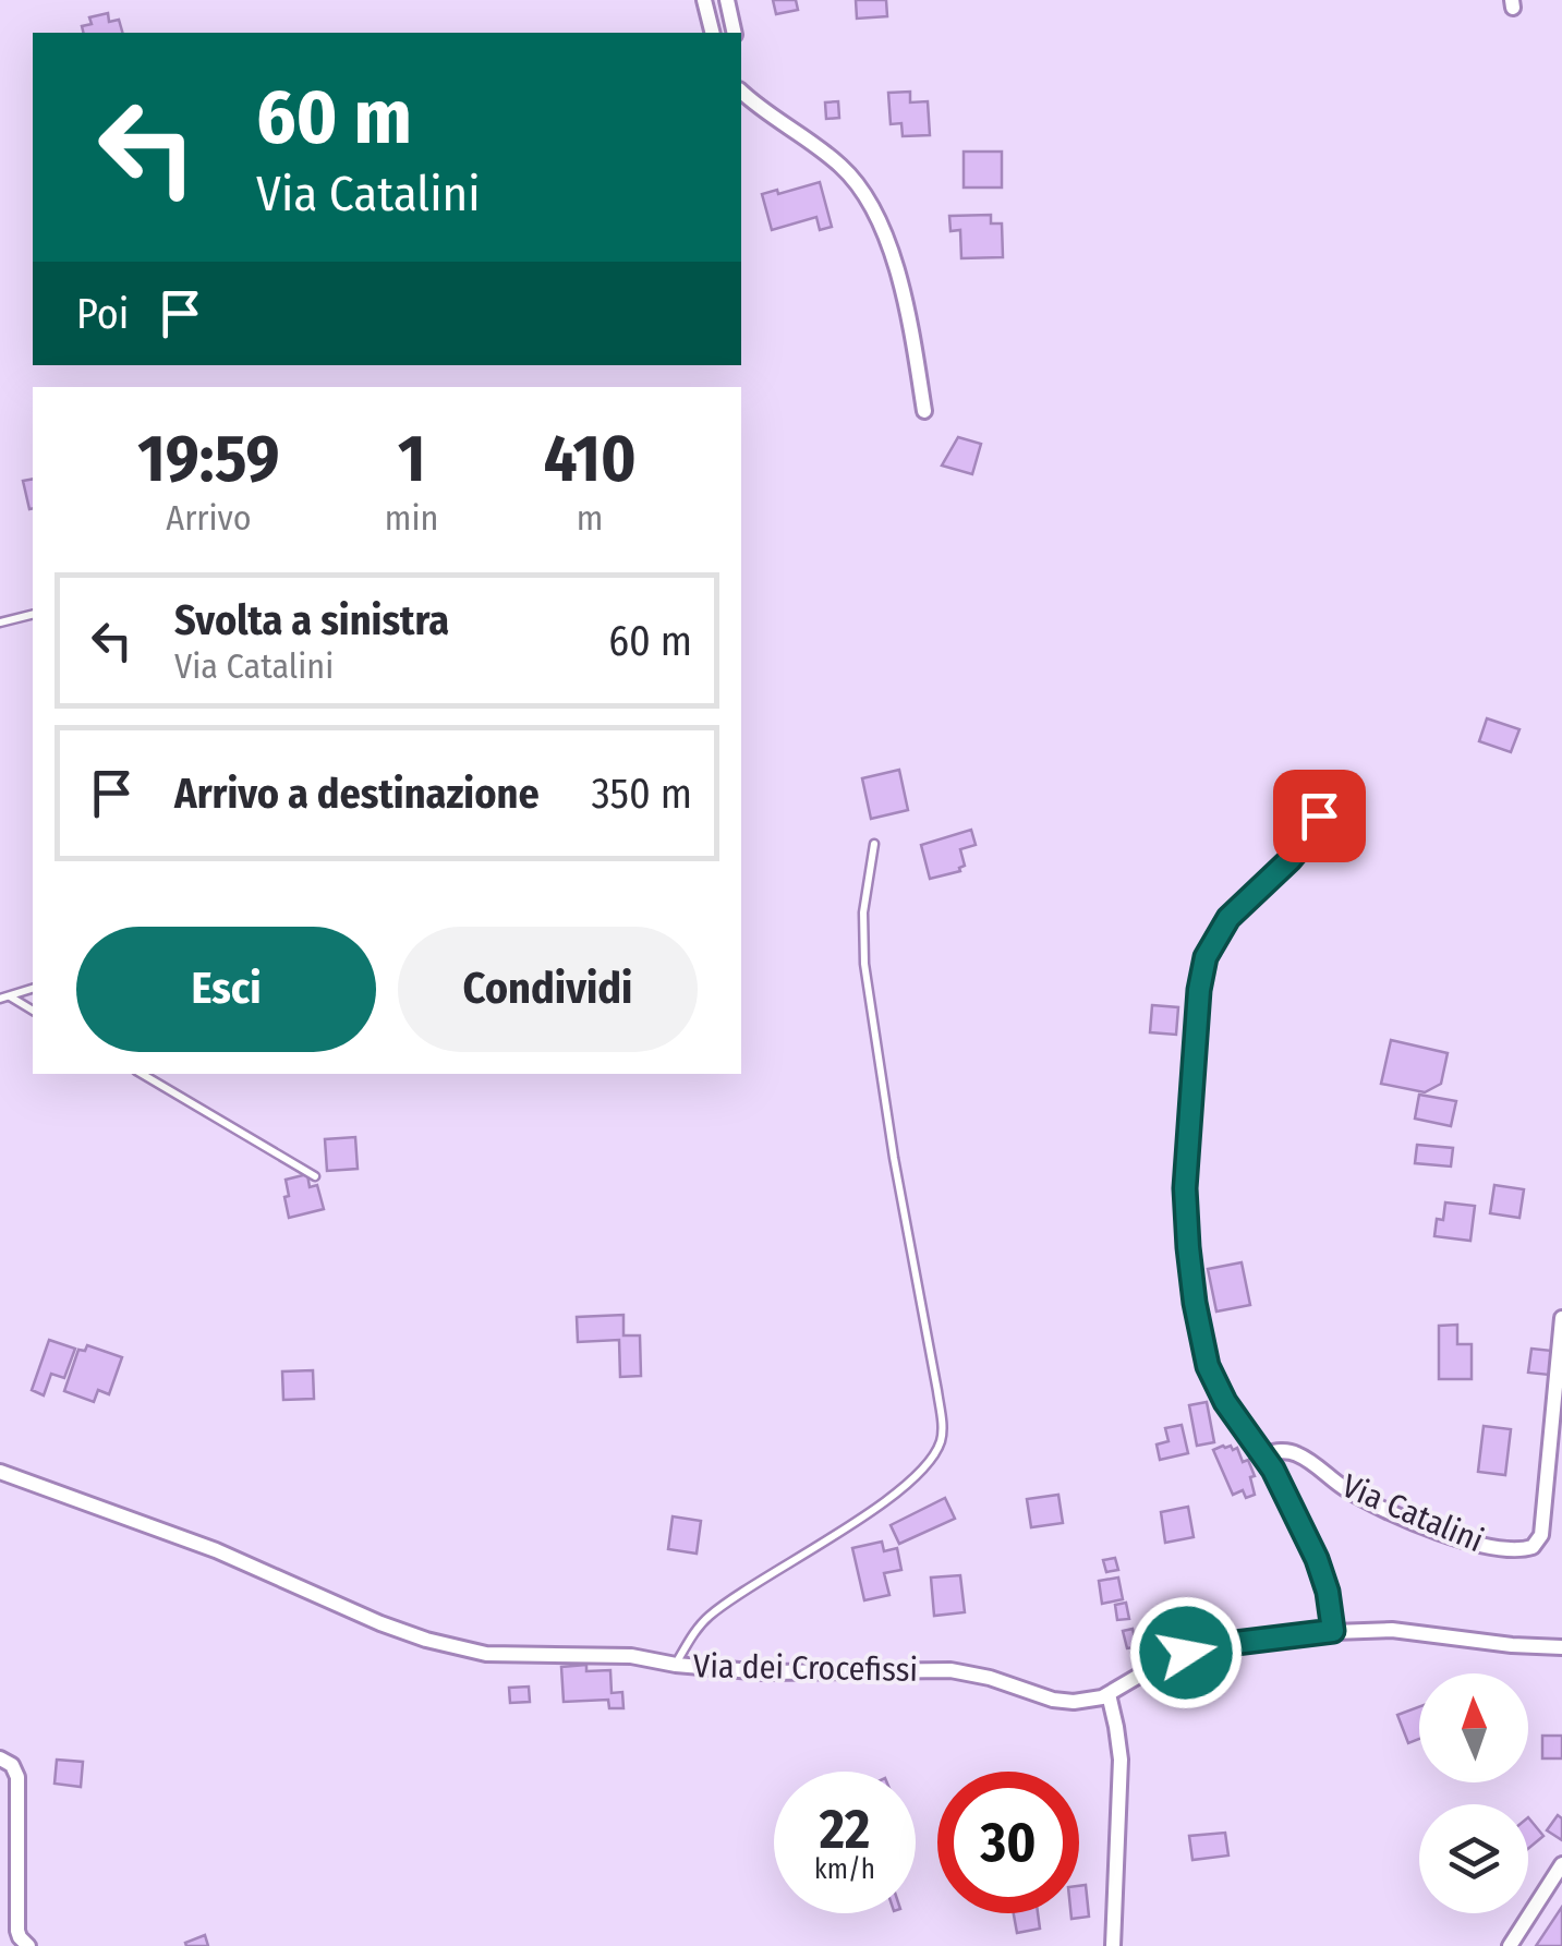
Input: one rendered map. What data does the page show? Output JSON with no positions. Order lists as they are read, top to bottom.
{
  "streets": {
    "street": ["Via Catalini", "Via dei Crocefissi"]
  },
  "crossings": [
    ["Via Catalini", "Via dei Crocefissi"]
  ],
  "north": "top",
  "page": {
    "turn": ["60 m", "Via Catalini"],
    "then": "Poi",
    "eta": [
      "19:59",
      "Arrivo",
      "1",
      "min",
      "410",
      "m"
    ],
    "list": [
      {
        "name": "Svolta a sinistra",
        "note": "Via Catalini",
        "value": "60 m"
      },
      {
        "name": "Arrivo a destinazione",
        "value": "350 m"
      }
    ],
    "buttons": ["Esci", "Condividi"],
    "speed": "22 km/h",
    "limit": "30"
  }
}
